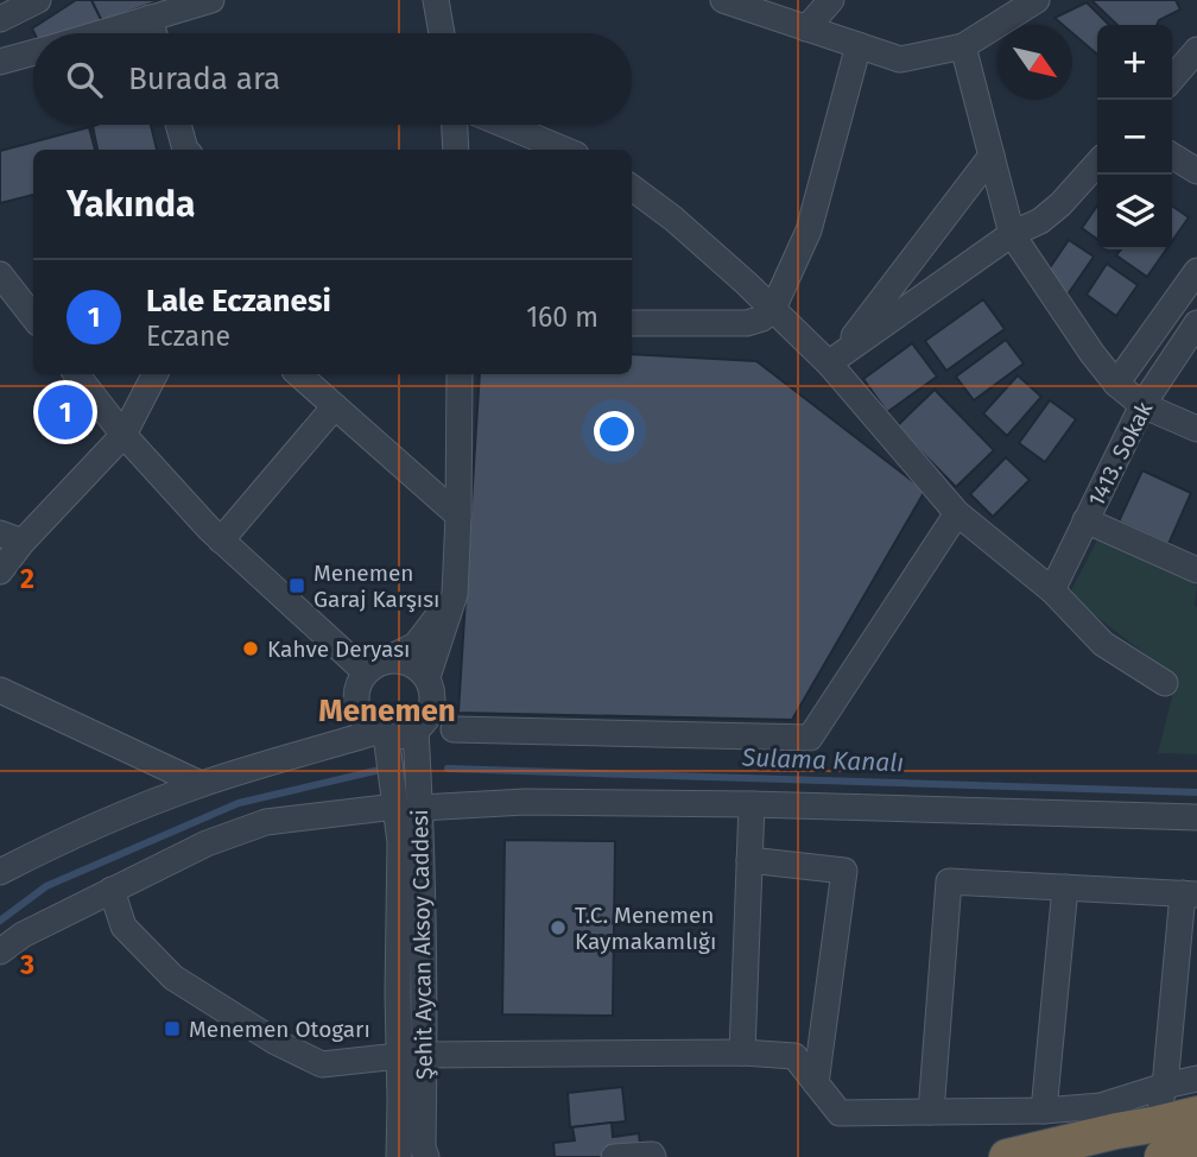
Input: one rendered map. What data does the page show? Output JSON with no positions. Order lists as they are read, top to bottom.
{
  "streets": {
    "street": ["1413. Sokak", "Şehit Aycan Aksoy Caddesi"]
  },
  "districts": ["Menemen"],
  "water": ["Sulama Kanalı"],
  "places": {
    "transit": ["Menemen Garaj Karşısı", "Menemen Otogarı"],
    "other": ["Kahve Deryası", "T.C. Menemen Kaymakamlığı"]
  },
  "north": "bottom right",
  "page": {
    "map_buttons": ["+", "−"],
    "search": "Burada ara",
    "heading": "Yakında",
    "list": [
      {
        "mark": "1",
        "name": "Lale Eczanesi",
        "note": "Eczane",
        "value": "160 m"
      }
    ],
    "pins": "1"
  },
  "grid": {
    "rows": ["2", "3"]
  }
}
